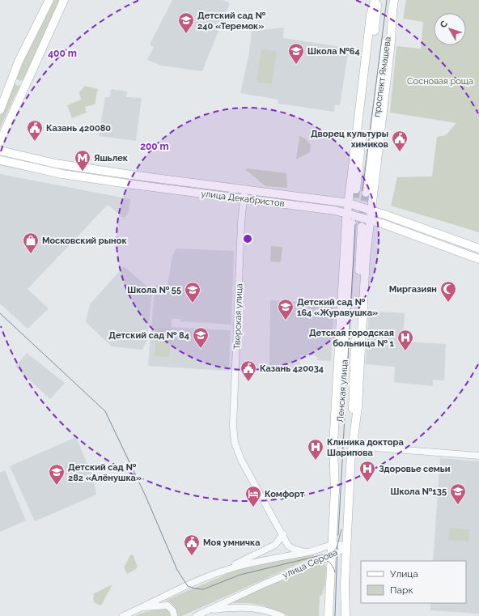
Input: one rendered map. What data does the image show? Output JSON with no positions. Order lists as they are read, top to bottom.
{
  "streets": {
    "main road": ["проспект Ямашева", "улица Декабристов", "Ленская улица"],
    "street": ["Тверская улица", "улица Серова"]
  },
  "crossings": [
    ["улица Декабристов", "Тверская улица"],
    ["Тверская улица", "улица Серова"],
    ["Ленская улица", "улица Серова"]
  ],
  "parks": ["Сосновая роща"],
  "places": {
    "school or university": [
      "Детский сад № 240 «Теремок»",
      "Школа №64",
      "Школа № 55",
      "Детский сад № 164 «Журавушка»",
      "Детский сад № 84",
      "Детский сад № 282 «Алёнушка»",
      "Школа №135"
    ],
    "public building": [
      "Казань 420080",
      "Дворец культуры химиков",
      "Казань 420034",
      "Моя умничка"
    ],
    "metro station": ["Яшьлек"],
    "shop": ["Московский рынок"],
    "mosque": ["Миргазиян"],
    "hospital": ["Детская городская больница № 1", "Клиника доктора Шарипова", "Здоровье семьи"],
    "hotel": ["Комфорт"]
  },
  "legend": ["Улица", "Парк"],
  "north": "top left",
  "rings": ["400 m", "200 m"]
}
